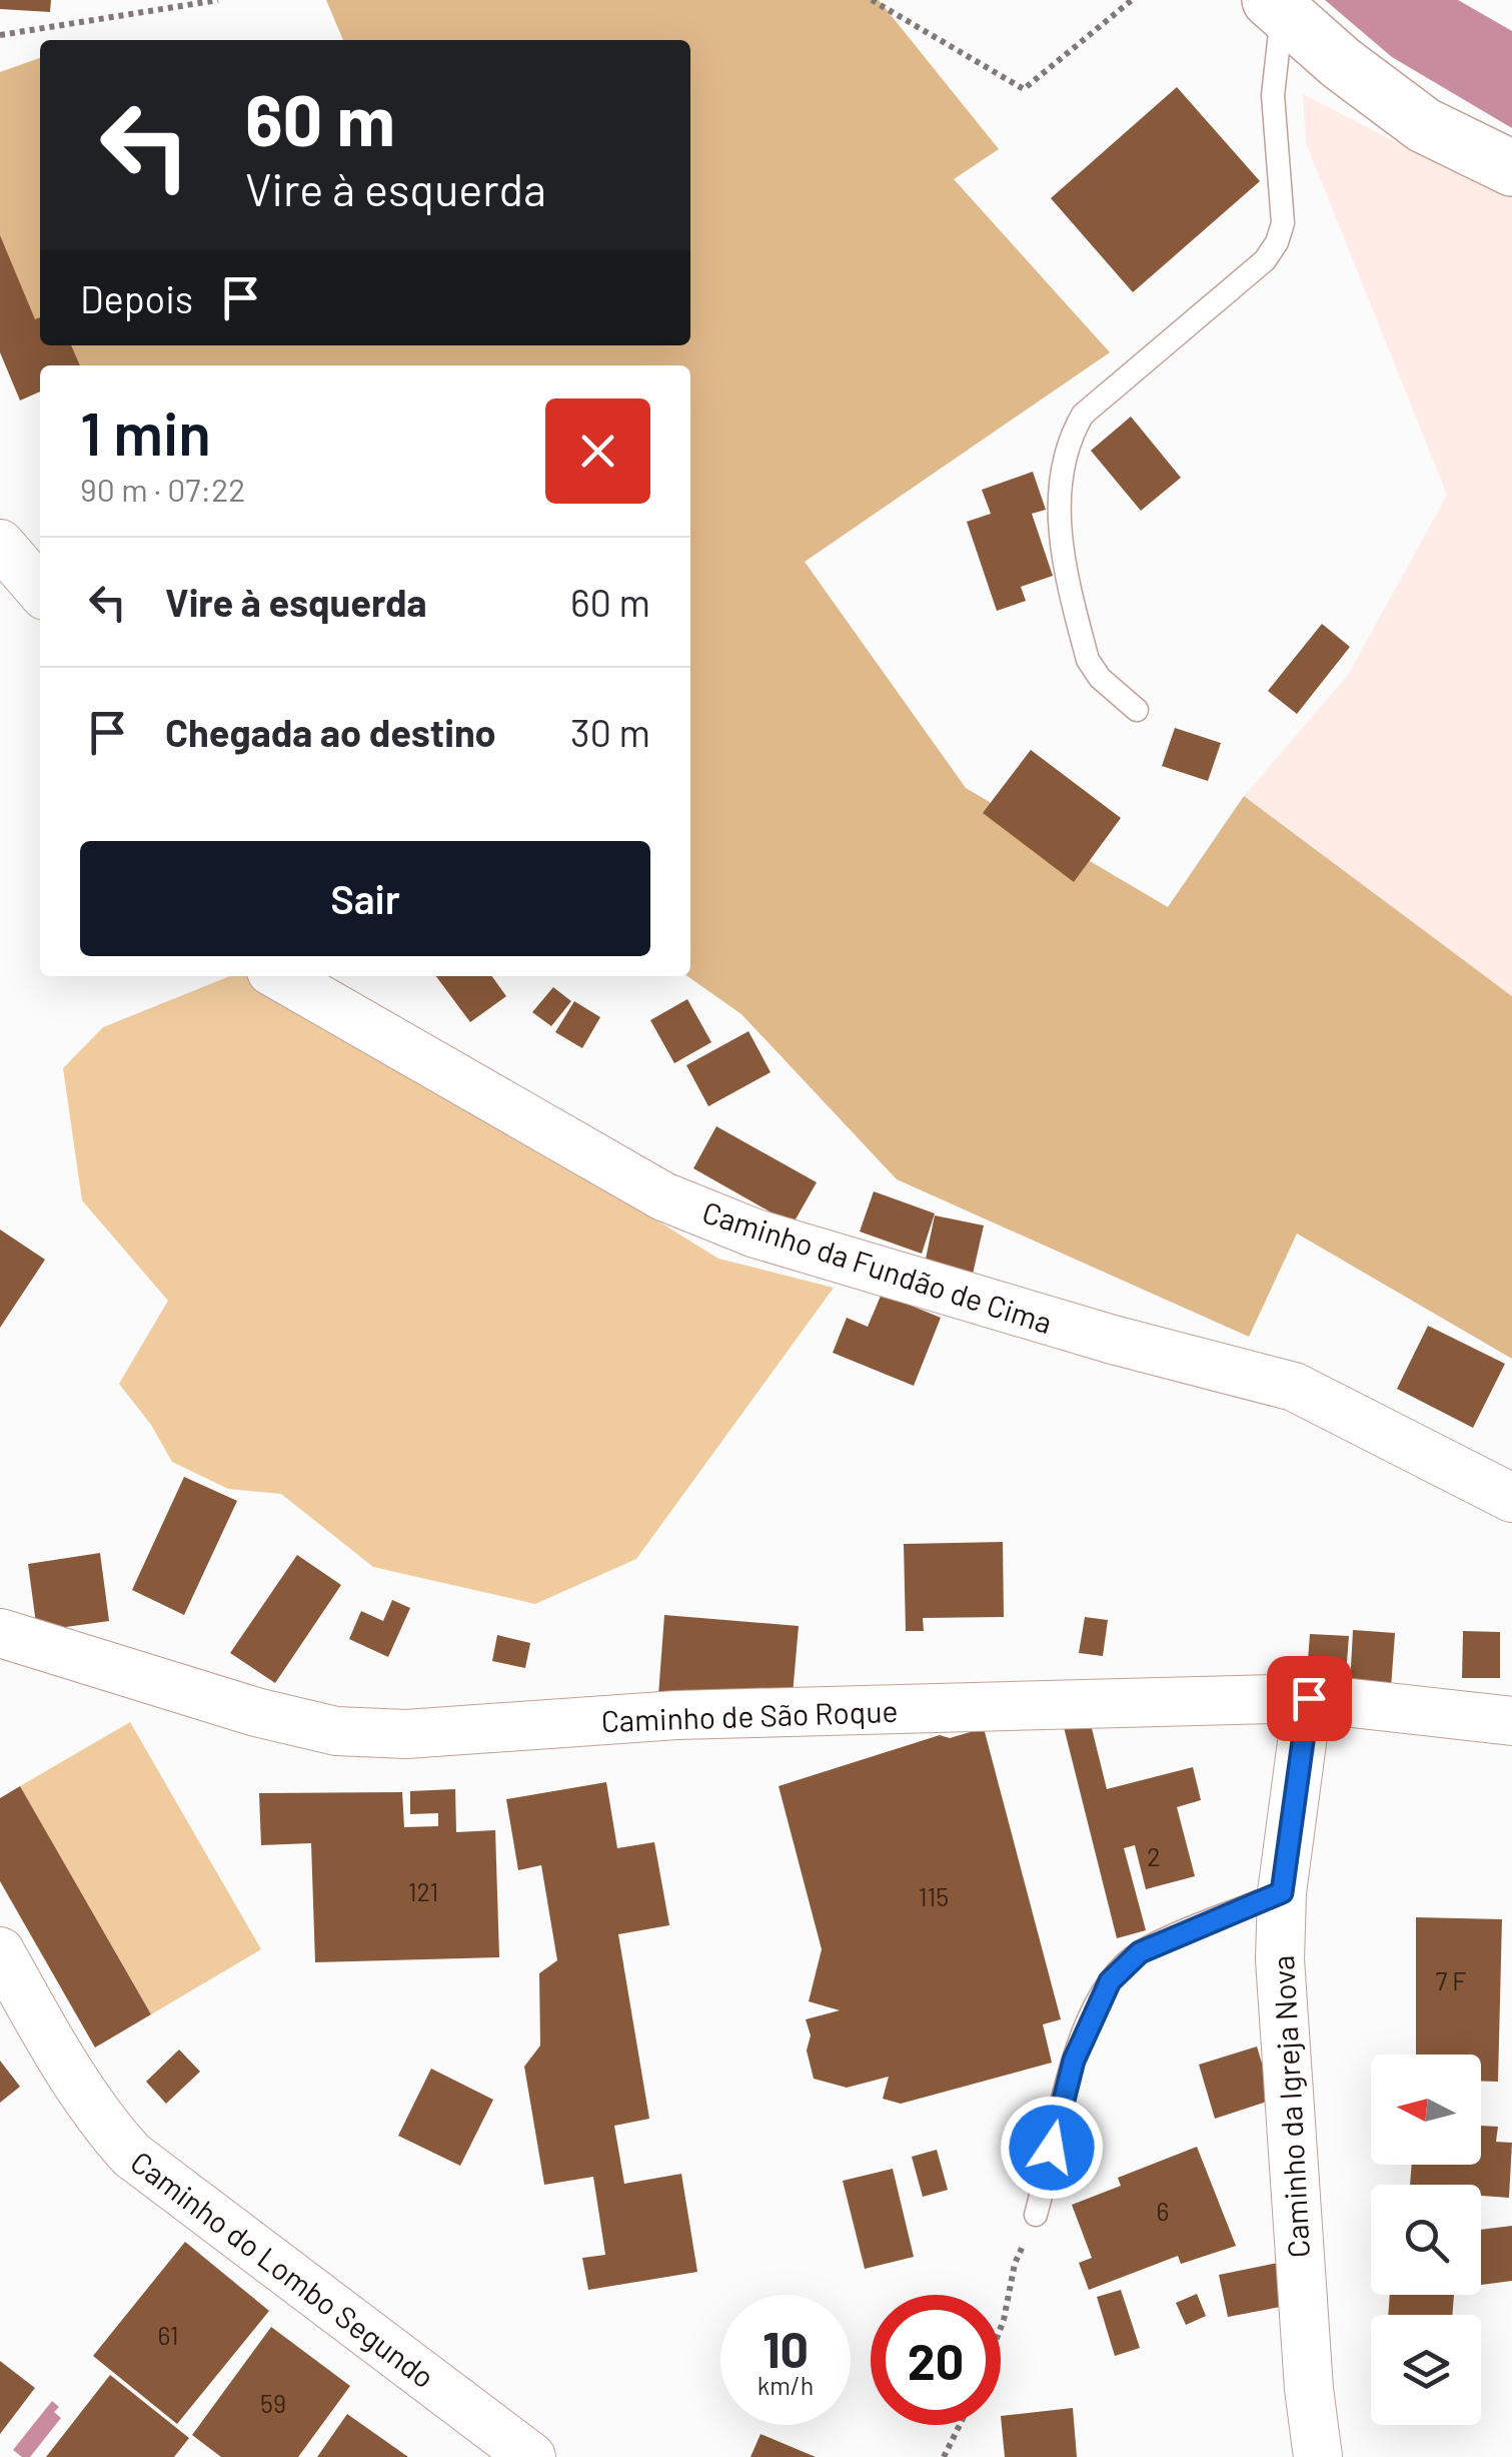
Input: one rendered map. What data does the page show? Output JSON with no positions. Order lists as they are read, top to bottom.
{
  "streets": {
    "street": [
      "Caminho da Fundão de Cima",
      "Caminho de São Roque",
      "Caminho da Igreja Nova",
      "Caminho do Lombo Segundo"
    ]
  },
  "crossings": [
    ["Caminho de São Roque", "Caminho da Igreja Nova"]
  ],
  "house_numbers": [
    "2",
    "121",
    "115",
    "7 F",
    "6",
    "61",
    "59"
  ],
  "north": "left",
  "page": {
    "turn": ["60 m", "Vire à esquerda"],
    "then": "Depois",
    "heading": ["1 min", "90 m · 07:22"],
    "list": [
      {
        "name": "Vire à esquerda",
        "value": "60 m"
      },
      {
        "name": "Chegada ao destino",
        "value": "30 m"
      }
    ],
    "buttons": "Sair",
    "speed": "10 km/h",
    "limit": "20"
  }
}
